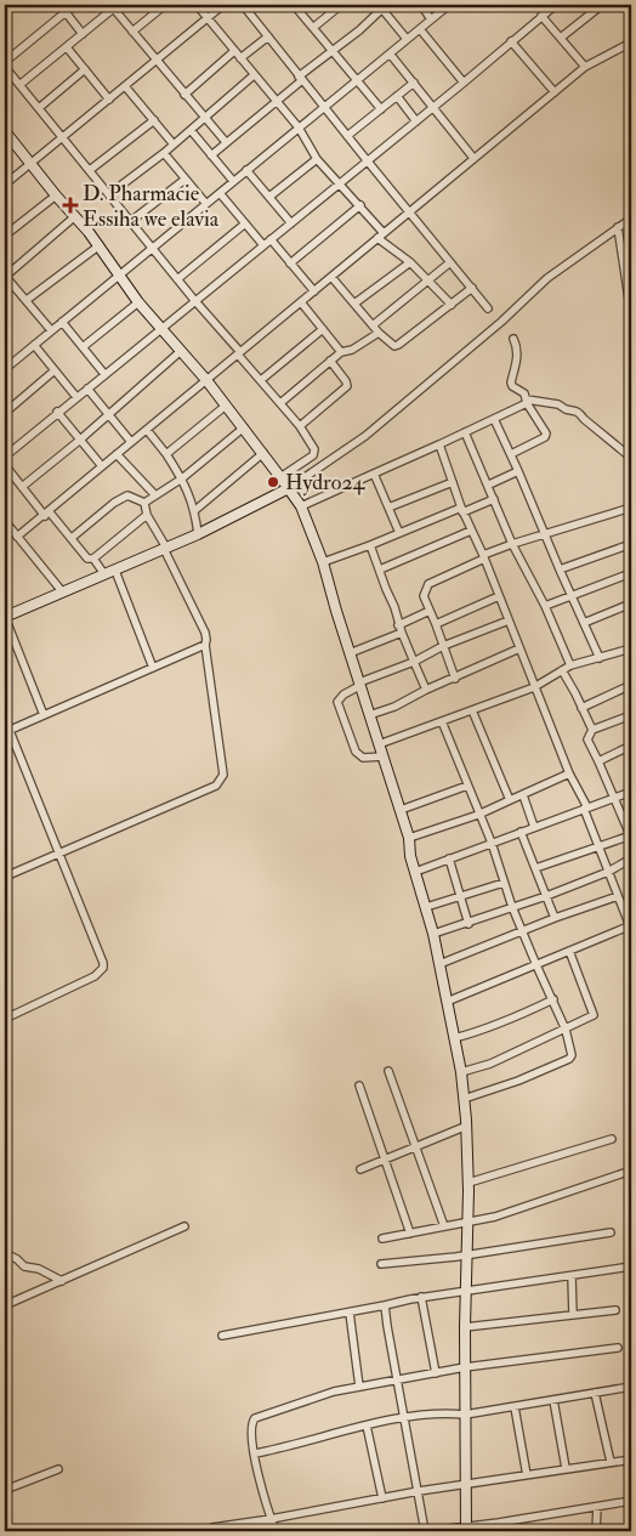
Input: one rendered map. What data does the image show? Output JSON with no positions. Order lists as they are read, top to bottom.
{
  "places": {
    "health": ["D. Pharmacie Essiha we elavia"],
    "other": ["Hydro24"]
  }
}
